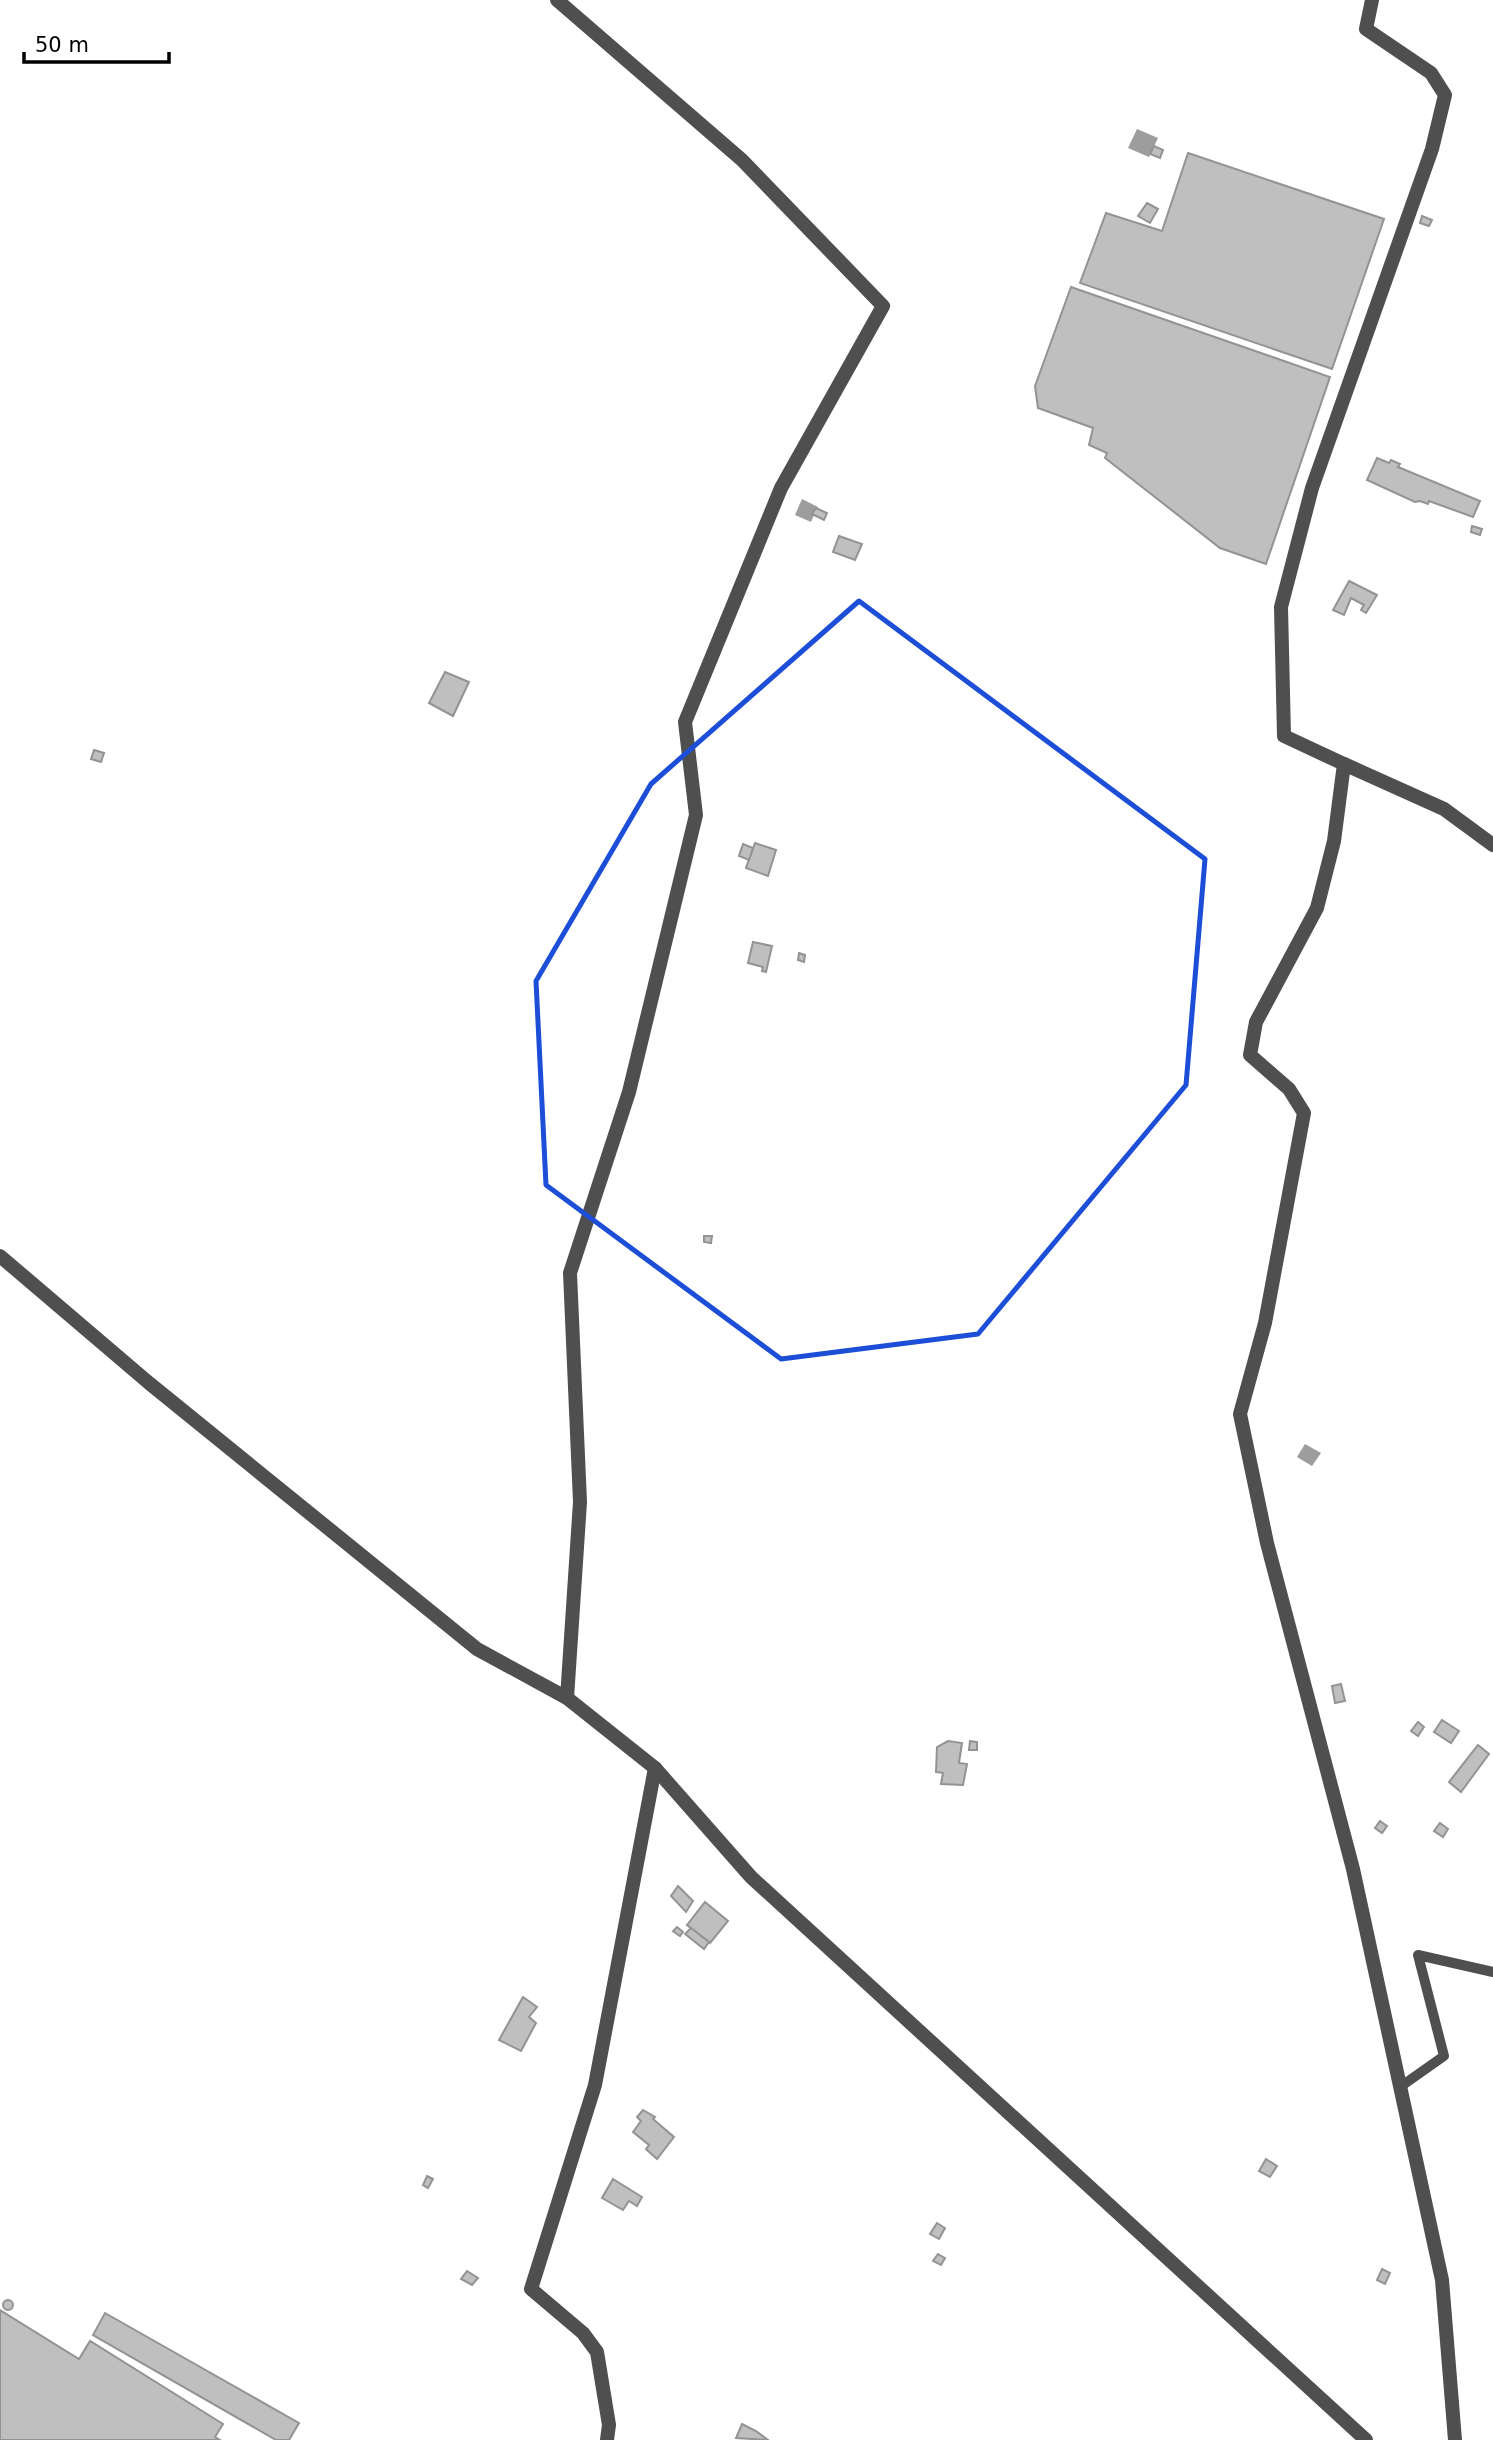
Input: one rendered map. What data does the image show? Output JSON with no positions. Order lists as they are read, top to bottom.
{
  "scale_bar": "50 m"
}
